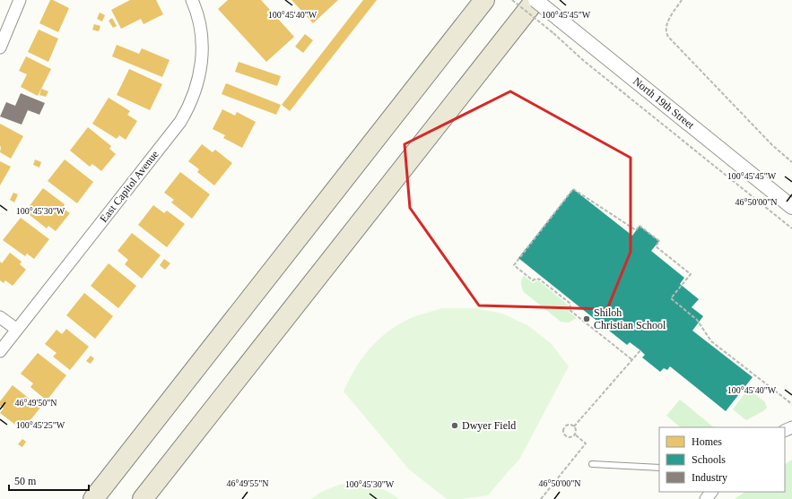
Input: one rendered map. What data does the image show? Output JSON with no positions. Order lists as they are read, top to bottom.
{
  "streets": {
    "street": ["North 19th Street", "East Capitol Avenue"]
  },
  "places": ["Shiloh Christian School", "Dwyer Field"],
  "legend": ["Homes", "Schools", "Industry"],
  "scale_bar": "50 m",
  "coordinates": [
    "100°45'40\"W",
    "100°45'45\"W",
    "46°50'00\"N",
    "100°45'30\"W",
    "46°49'50\"N",
    "100°45'25\"W",
    "46°49'55\"N"
  ]
}
